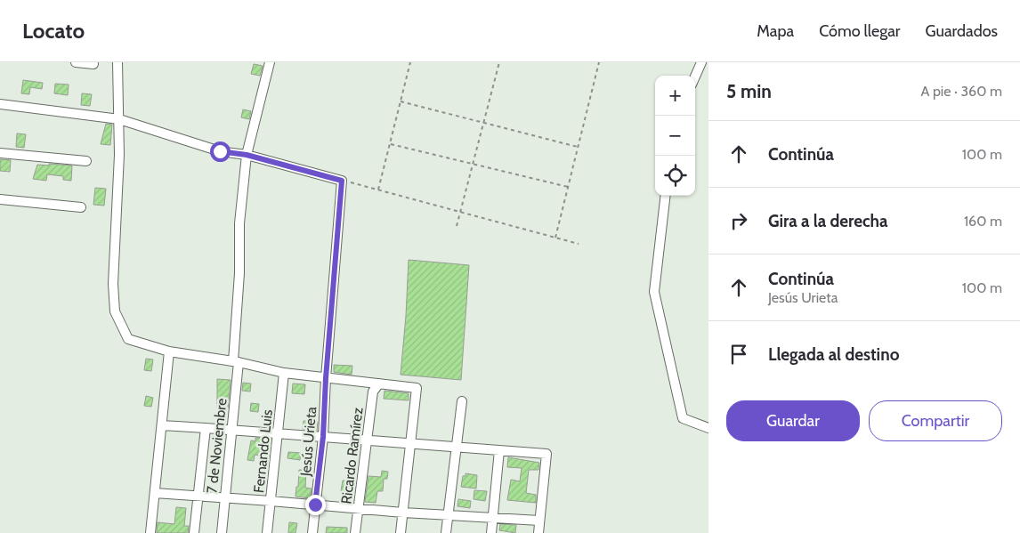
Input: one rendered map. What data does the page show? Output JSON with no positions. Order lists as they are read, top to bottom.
{
  "streets": {
    "street": [
      "Jesús Urieta",
      "7 de Noviembre",
      "Fernando Luis",
      "Ricardo Ramírez"
    ]
  },
  "page": {
    "header": "Locato",
    "nav": ["Mapa", "Cómo llegar", "Guardados"],
    "heading": ["5 min", "A pie · 360 m"],
    "map_buttons": ["+", "−"],
    "list": [
      ["Continúa", "100 m"],
      ["Gira a la derecha", "160 m"],
      ["Continúa", "Jesús Urieta", "100 m"],
      "Llegada al destino"
    ],
    "buttons": ["Guardar", "Compartir"]
  }
}
